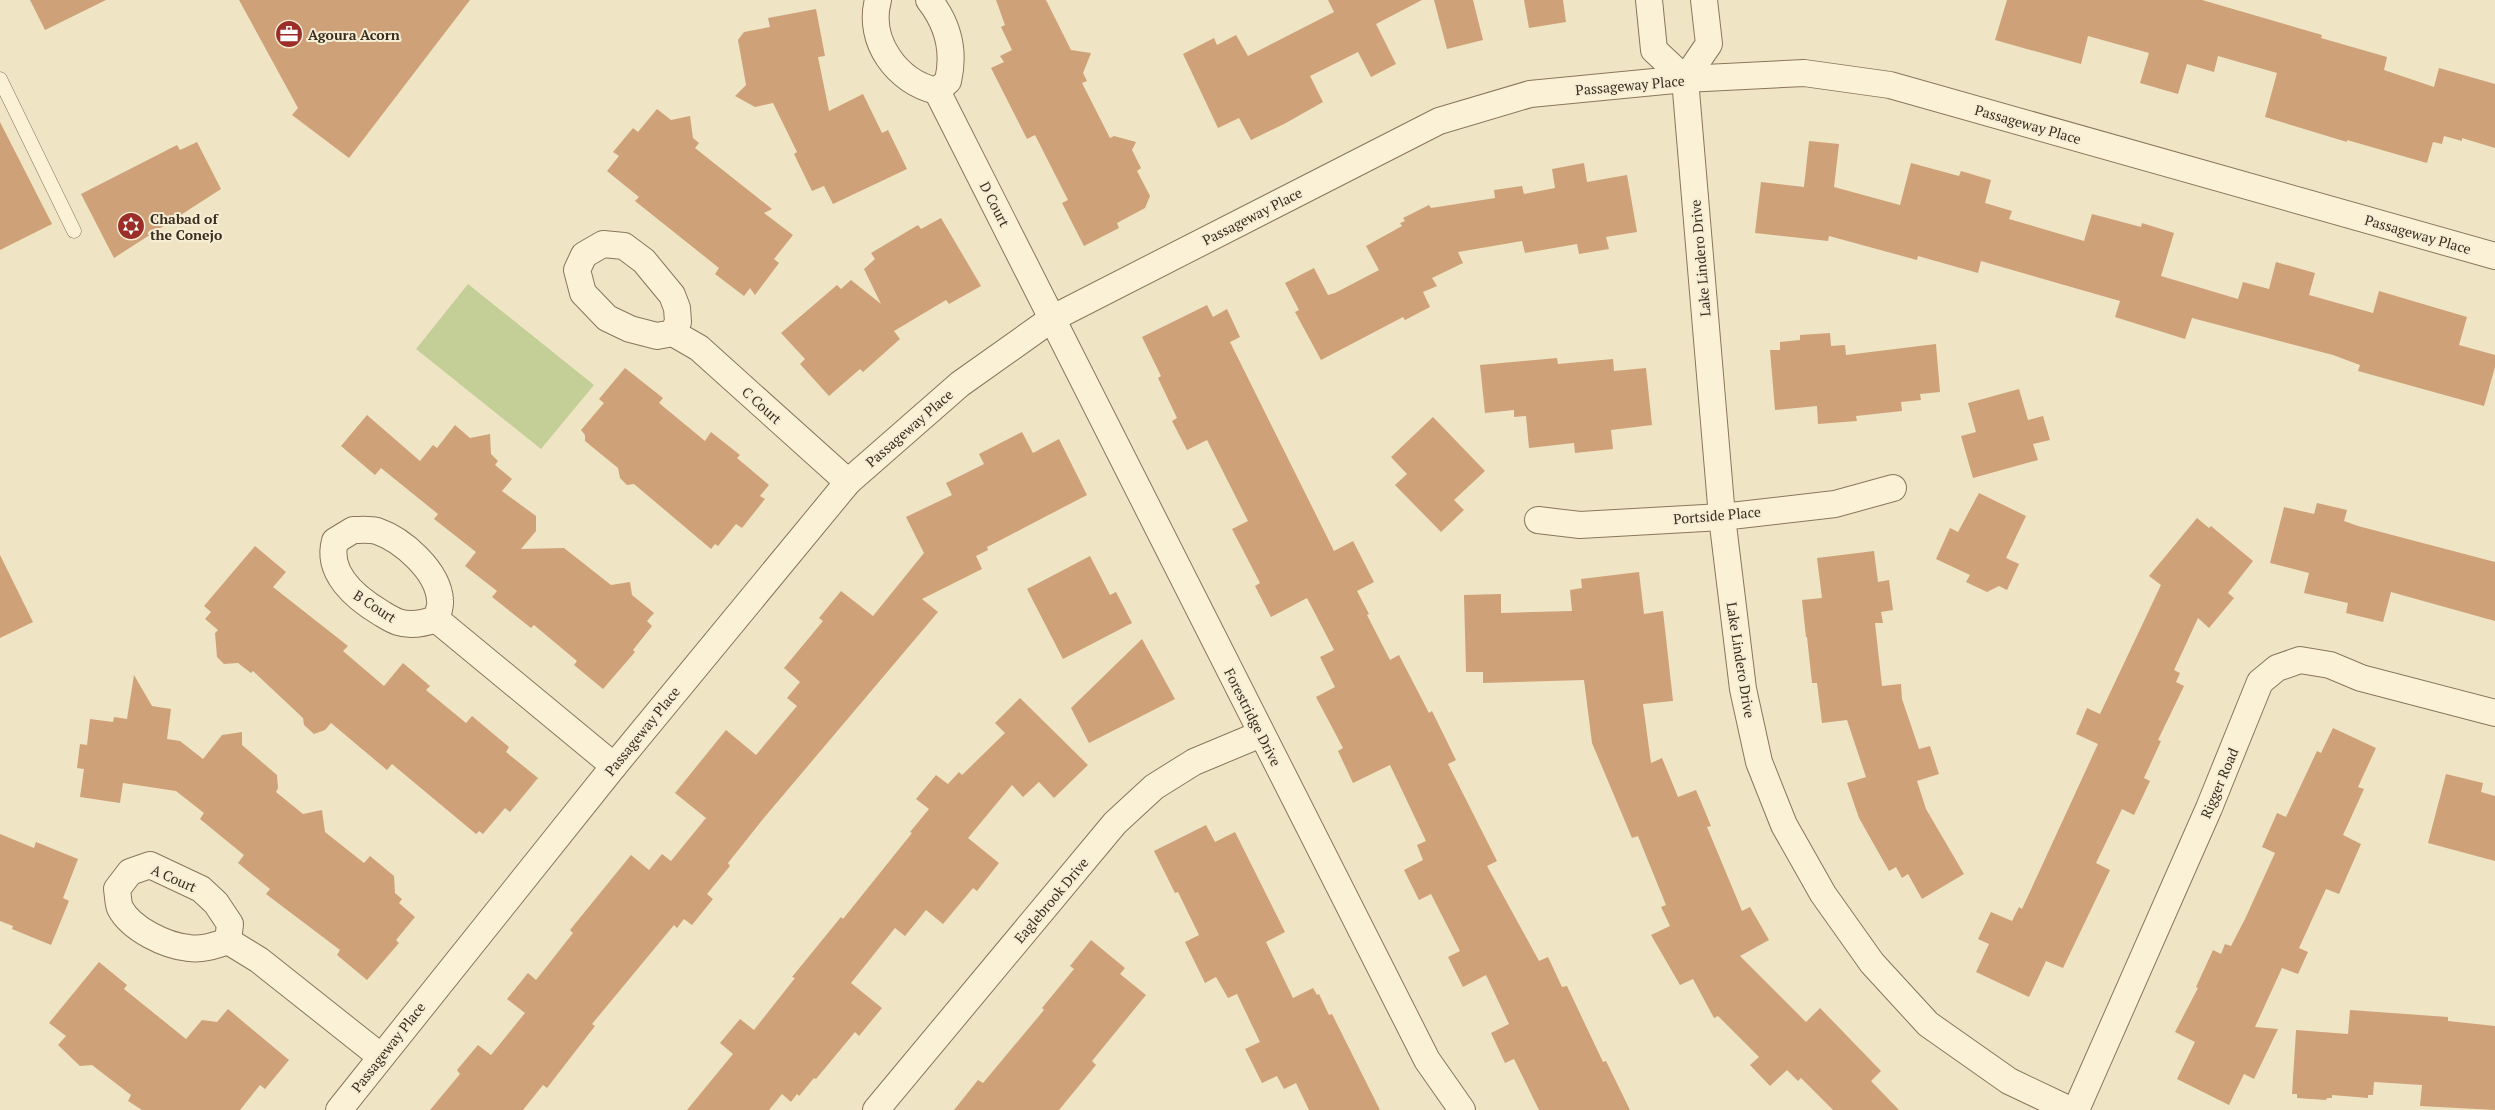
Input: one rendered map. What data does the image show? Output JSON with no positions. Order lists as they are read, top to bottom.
{
  "streets": {
    "street": [
      "Passageway Place",
      "D Court",
      "Lake Lindero Drive",
      "C Court",
      "Portside Place",
      "Forestridge Drive",
      "Rigger Road",
      "Eaglebrook Drive"
    ]
  },
  "crossings": [
    ["Passageway Place", "D Court"],
    ["Passageway Place", "Lake Lindero Drive"],
    ["Passageway Place", "C Court"],
    ["Passageway Place", "Forestridge Drive"],
    ["D Court", "Forestridge Drive"],
    ["Lake Lindero Drive", "Portside Place"],
    ["Forestridge Drive", "Eaglebrook Drive"]
  ],
  "places": {
    "office": ["Agoura Acorn"],
    "synagogue": ["Chabad of the Conejo"]
  }
}
